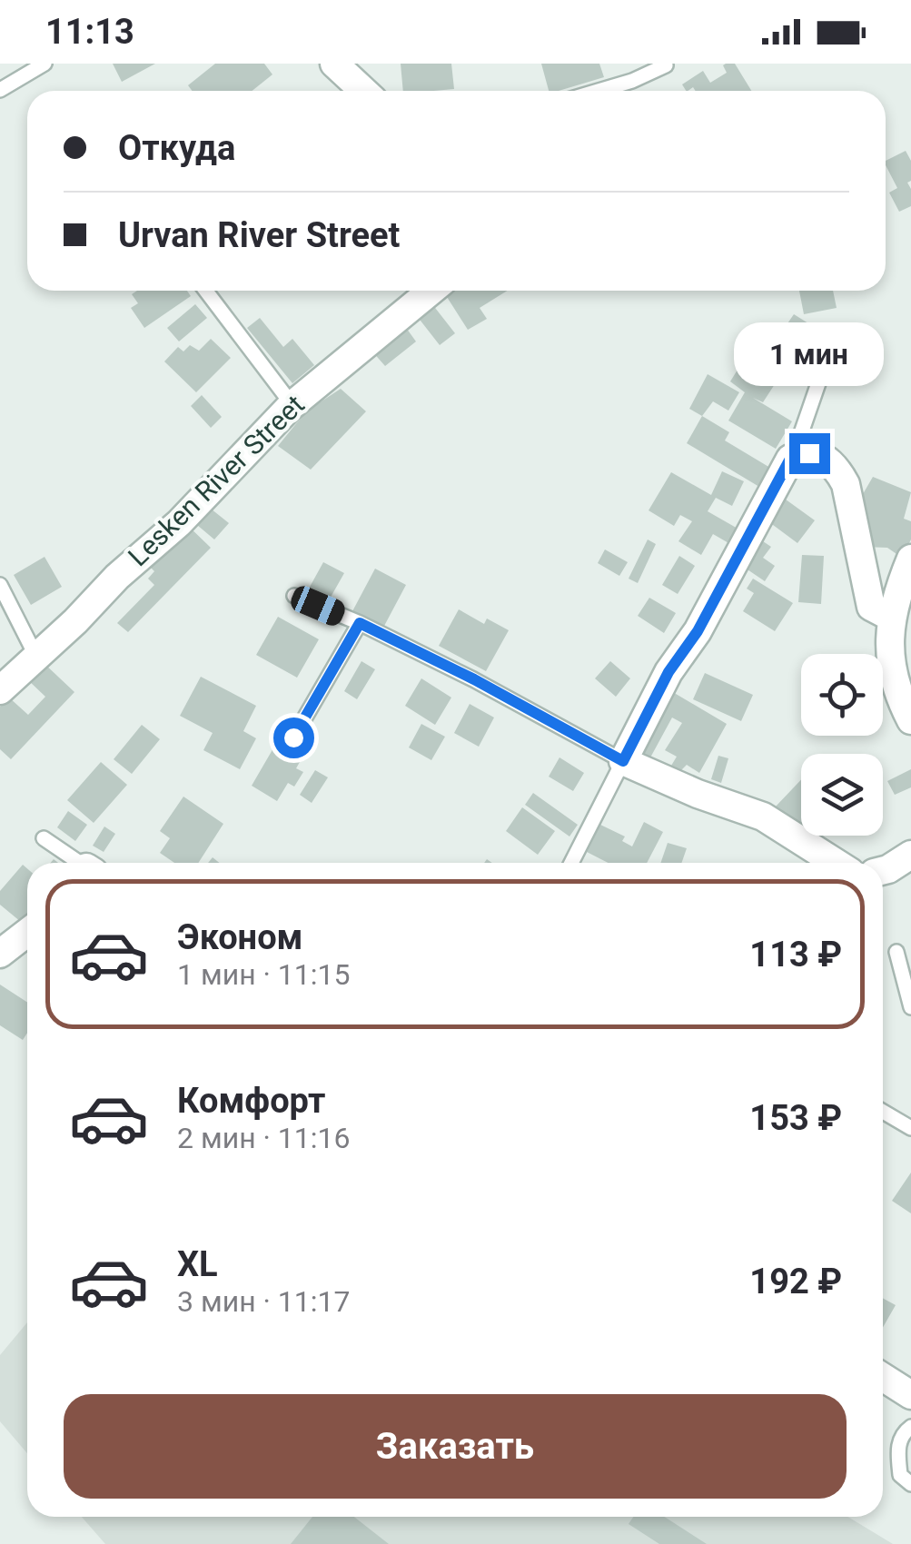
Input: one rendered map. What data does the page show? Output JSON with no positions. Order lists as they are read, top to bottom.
{
  "streets": {
    "street": ["Lesken River Street"]
  },
  "page": {
    "status": "11:13",
    "banner": ["Откуда", "Urvan River Street"],
    "bubble": "1 мин",
    "list": [
      {
        "name": "Эконом",
        "note": "1 мин · 11:15",
        "value": "113 ₽"
      },
      {
        "name": "Комфорт",
        "note": "2 мин · 11:16",
        "value": "153 ₽"
      },
      {
        "name": "XL",
        "note": "3 мин · 11:17",
        "value": "192 ₽"
      }
    ],
    "buttons": "Заказать"
  }
}
